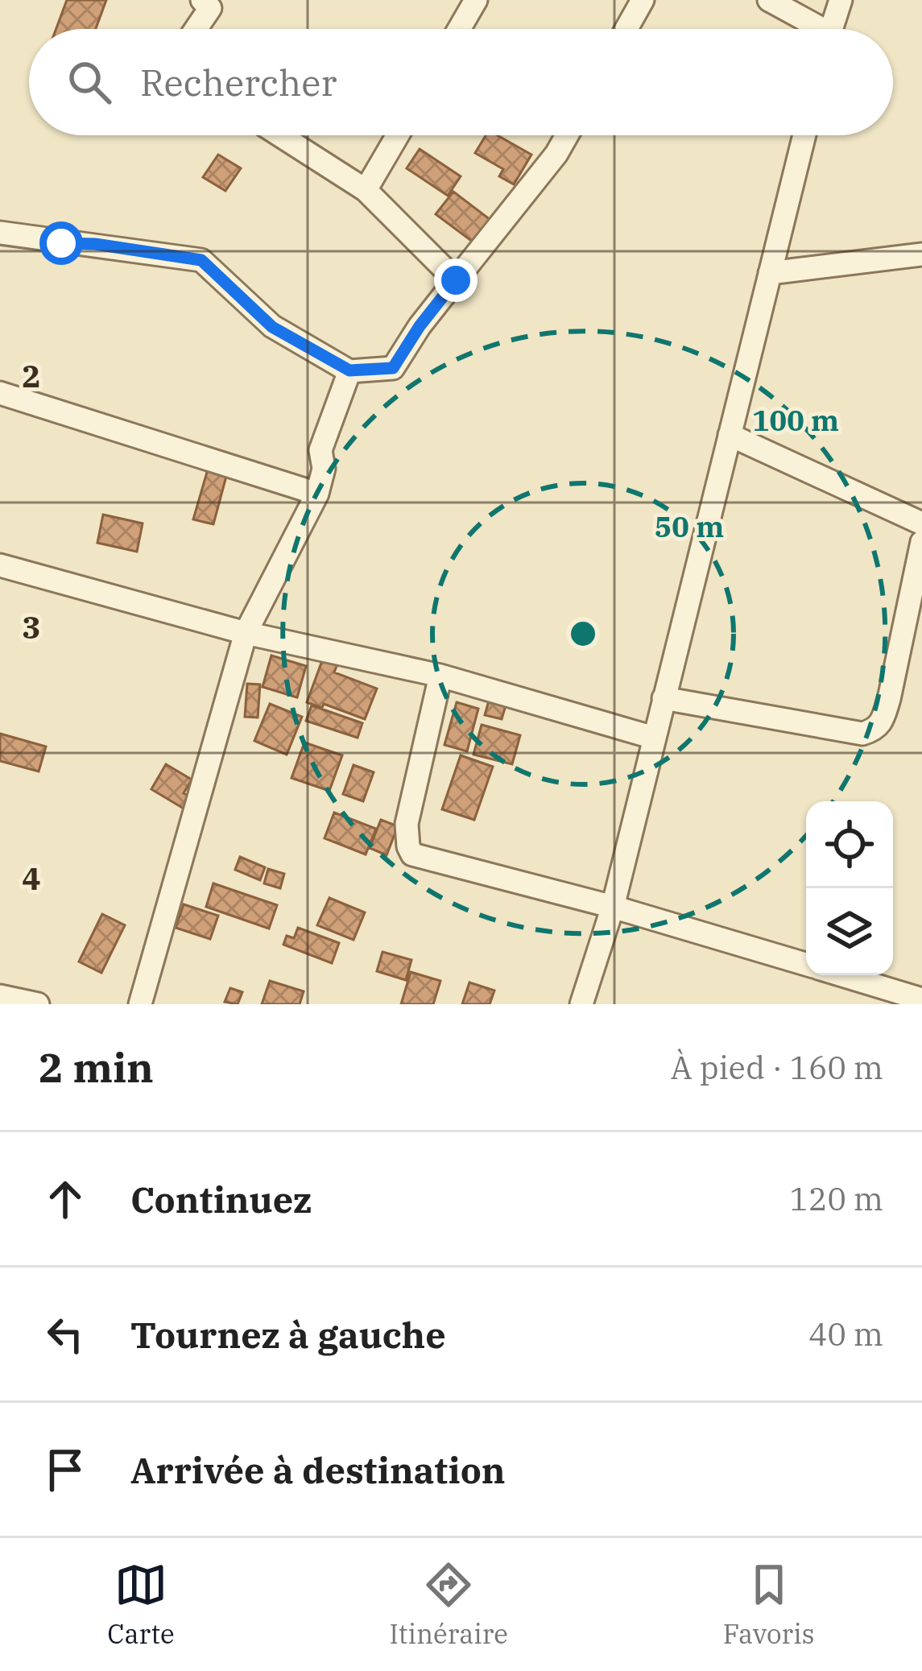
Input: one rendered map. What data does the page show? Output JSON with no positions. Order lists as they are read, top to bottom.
{
  "page": {
    "search": "Rechercher",
    "heading": ["2 min", "À pied · 160 m"],
    "list": [
      ["Continuez", "120 m"],
      ["Tournez à gauche", "40 m"],
      "Arrivée à destination"
    ],
    "nav": ["Carte", "Itinéraire", "Favoris"]
  },
  "grid": {
    "rows": ["2", "3", "4"]
  },
  "rings": ["100 m", "50 m"]
}
